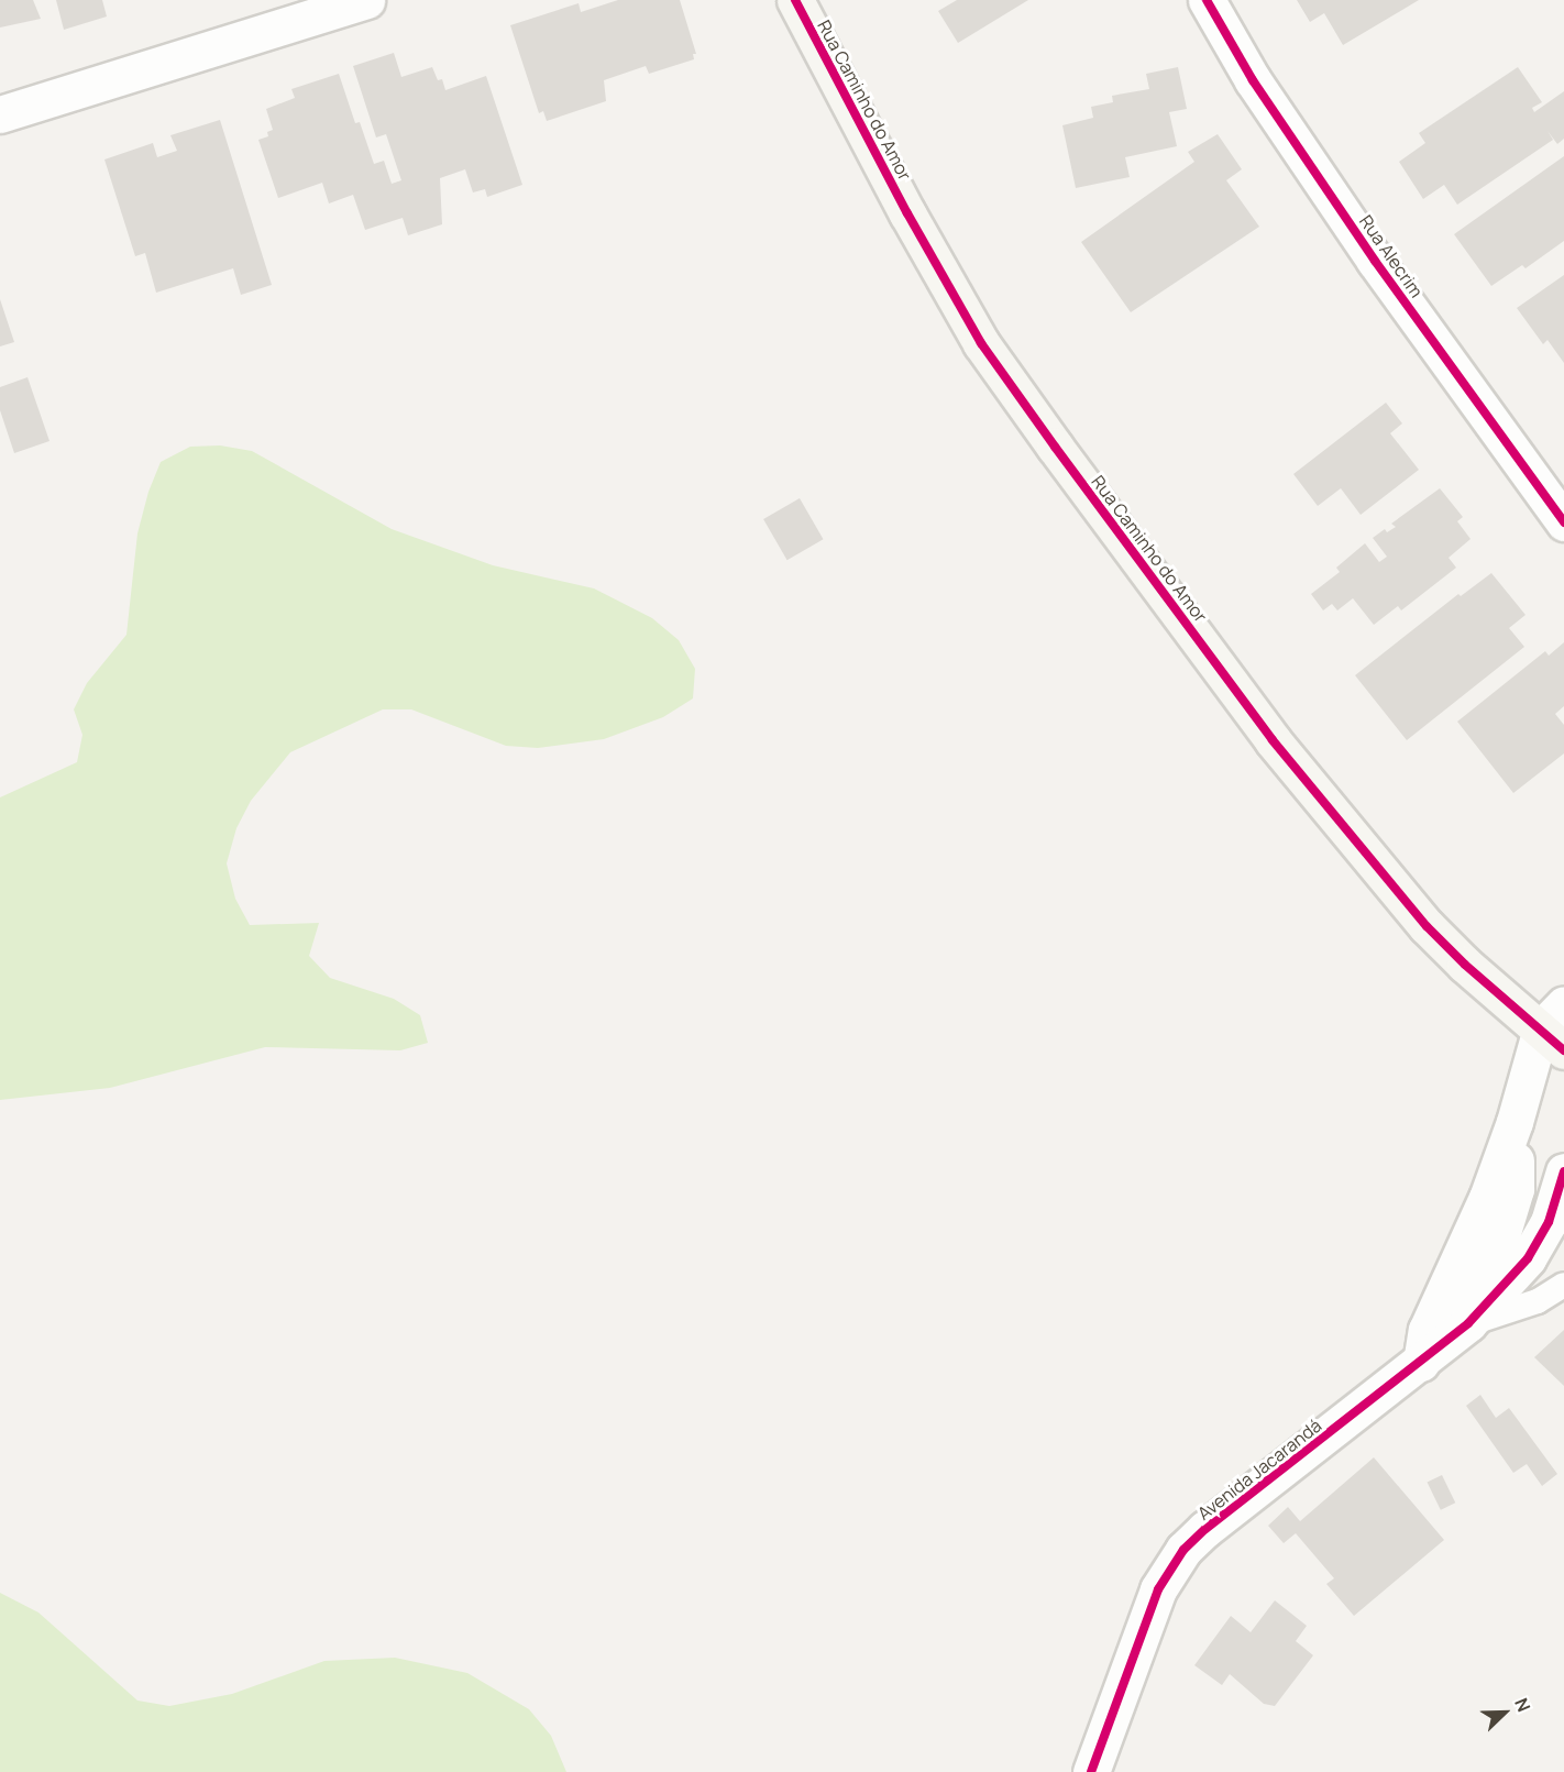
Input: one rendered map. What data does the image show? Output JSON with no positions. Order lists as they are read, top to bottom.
{
  "streets": {
    "street": ["Rua Caminho do Amor", "Rua Alecrim", "Avenida Jacarandá"]
  },
  "north": "top right"
}
